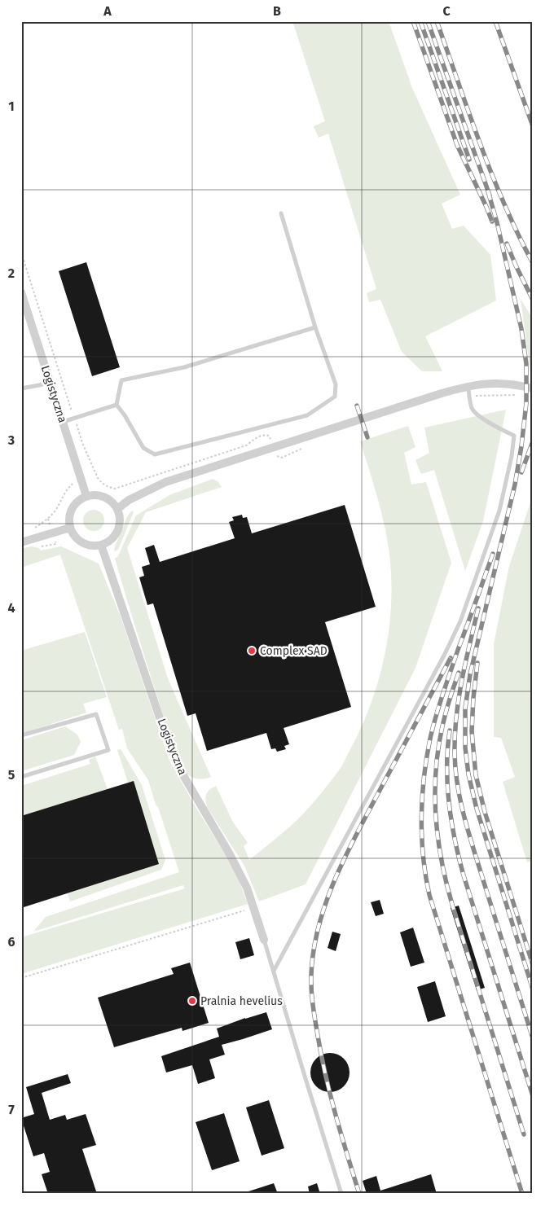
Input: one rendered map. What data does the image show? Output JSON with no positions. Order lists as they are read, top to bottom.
{
  "streets": {
    "street": ["Logistyczna"]
  },
  "places": ["Complex SAD", "Pralnia hevelius"],
  "grid": {
    "columns": ["A", "B", "C"],
    "rows": [
      "1",
      "2",
      "3",
      "4",
      "5",
      "6",
      "7"
    ]
  }
}
